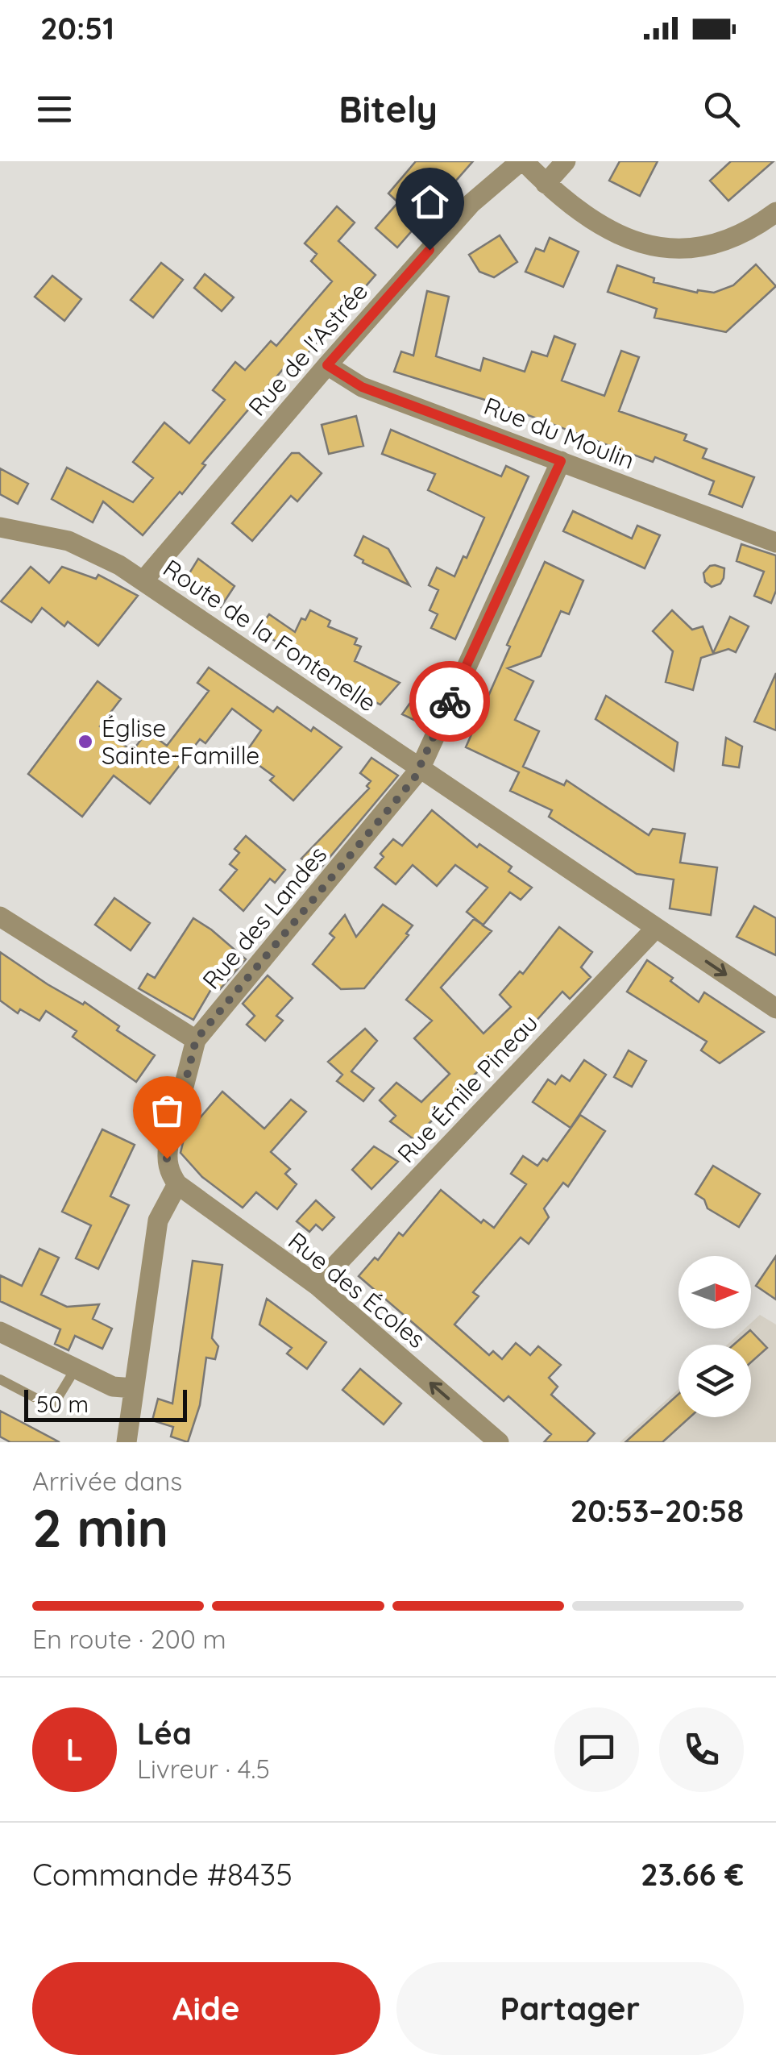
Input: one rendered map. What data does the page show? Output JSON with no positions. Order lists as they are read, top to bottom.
{
  "streets": {
    "street": [
      "Rue de l'Astrée",
      "Rue du Moulin",
      "Route de la Fontenelle",
      "Rue des Landes",
      "Rue Émile Pineau",
      "Rue des Écoles"
    ]
  },
  "crossings": [
    ["Rue de l'Astrée", "Rue du Moulin"],
    ["Rue de l'Astrée", "Route de la Fontenelle"],
    ["Rue du Moulin", "Rue des Landes"],
    ["Route de la Fontenelle", "Rue des Landes"],
    ["Route de la Fontenelle", "Rue Émile Pineau"],
    ["Rue des Landes", "Rue des Écoles"],
    ["Rue Émile Pineau", "Rue des Écoles"]
  ],
  "one_way": ["Rue des Écoles"],
  "places": ["Église Sainte-Famille"],
  "scale_bar": "50 m",
  "north": "right",
  "page": {
    "status": "20:51",
    "header": "Bitely",
    "scale": "50 m",
    "heading": ["2 min", "Arrivée dans", "20:53–20:58"],
    "panel": [
      "Léa",
      "Livreur · 4.5",
      "Commande #8435",
      "23.66 €"
    ],
    "bar": "En route · 200 m",
    "round": "L",
    "buttons": ["Aide", "Partager"]
  }
}
